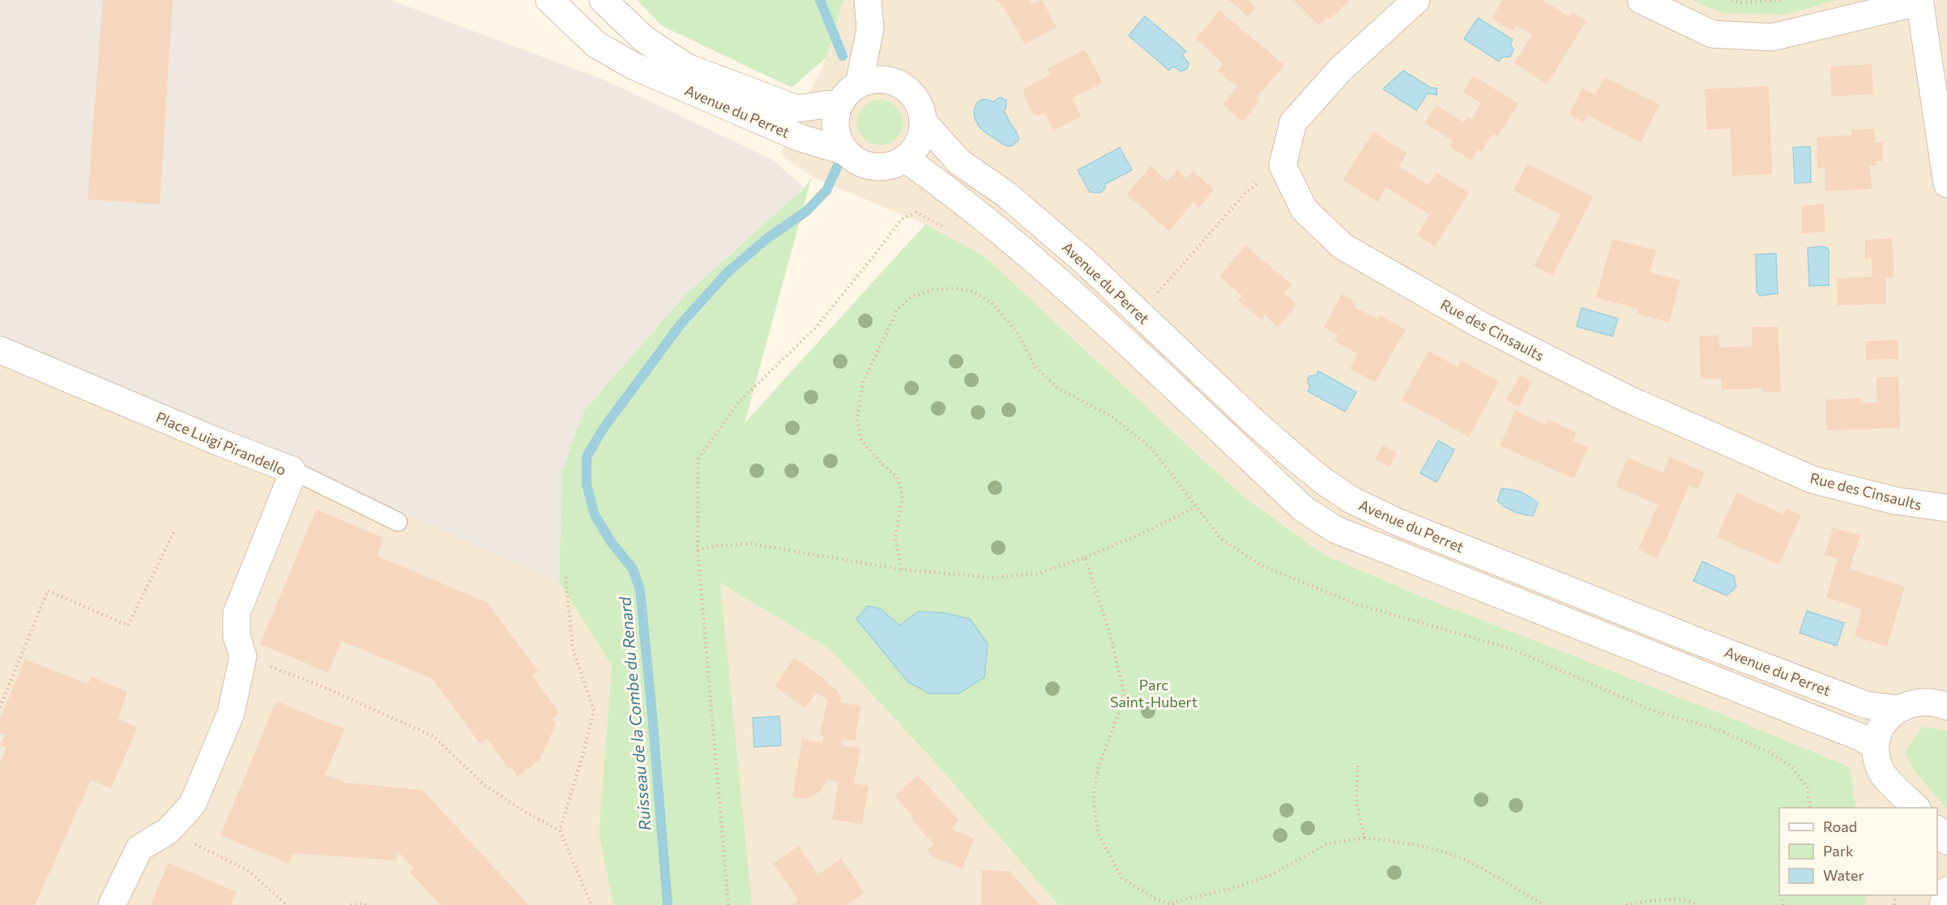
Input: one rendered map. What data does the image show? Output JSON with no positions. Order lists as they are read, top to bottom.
{
  "streets": {
    "street": ["Avenue du Perret", "Rue des Cinsaults", "Place Luigi Pirandello"]
  },
  "water": ["Ruisseau de la Combe du Renard"],
  "parks": ["Parc Saint-Hubert"],
  "legend": ["Road", "Park", "Water"]
}
